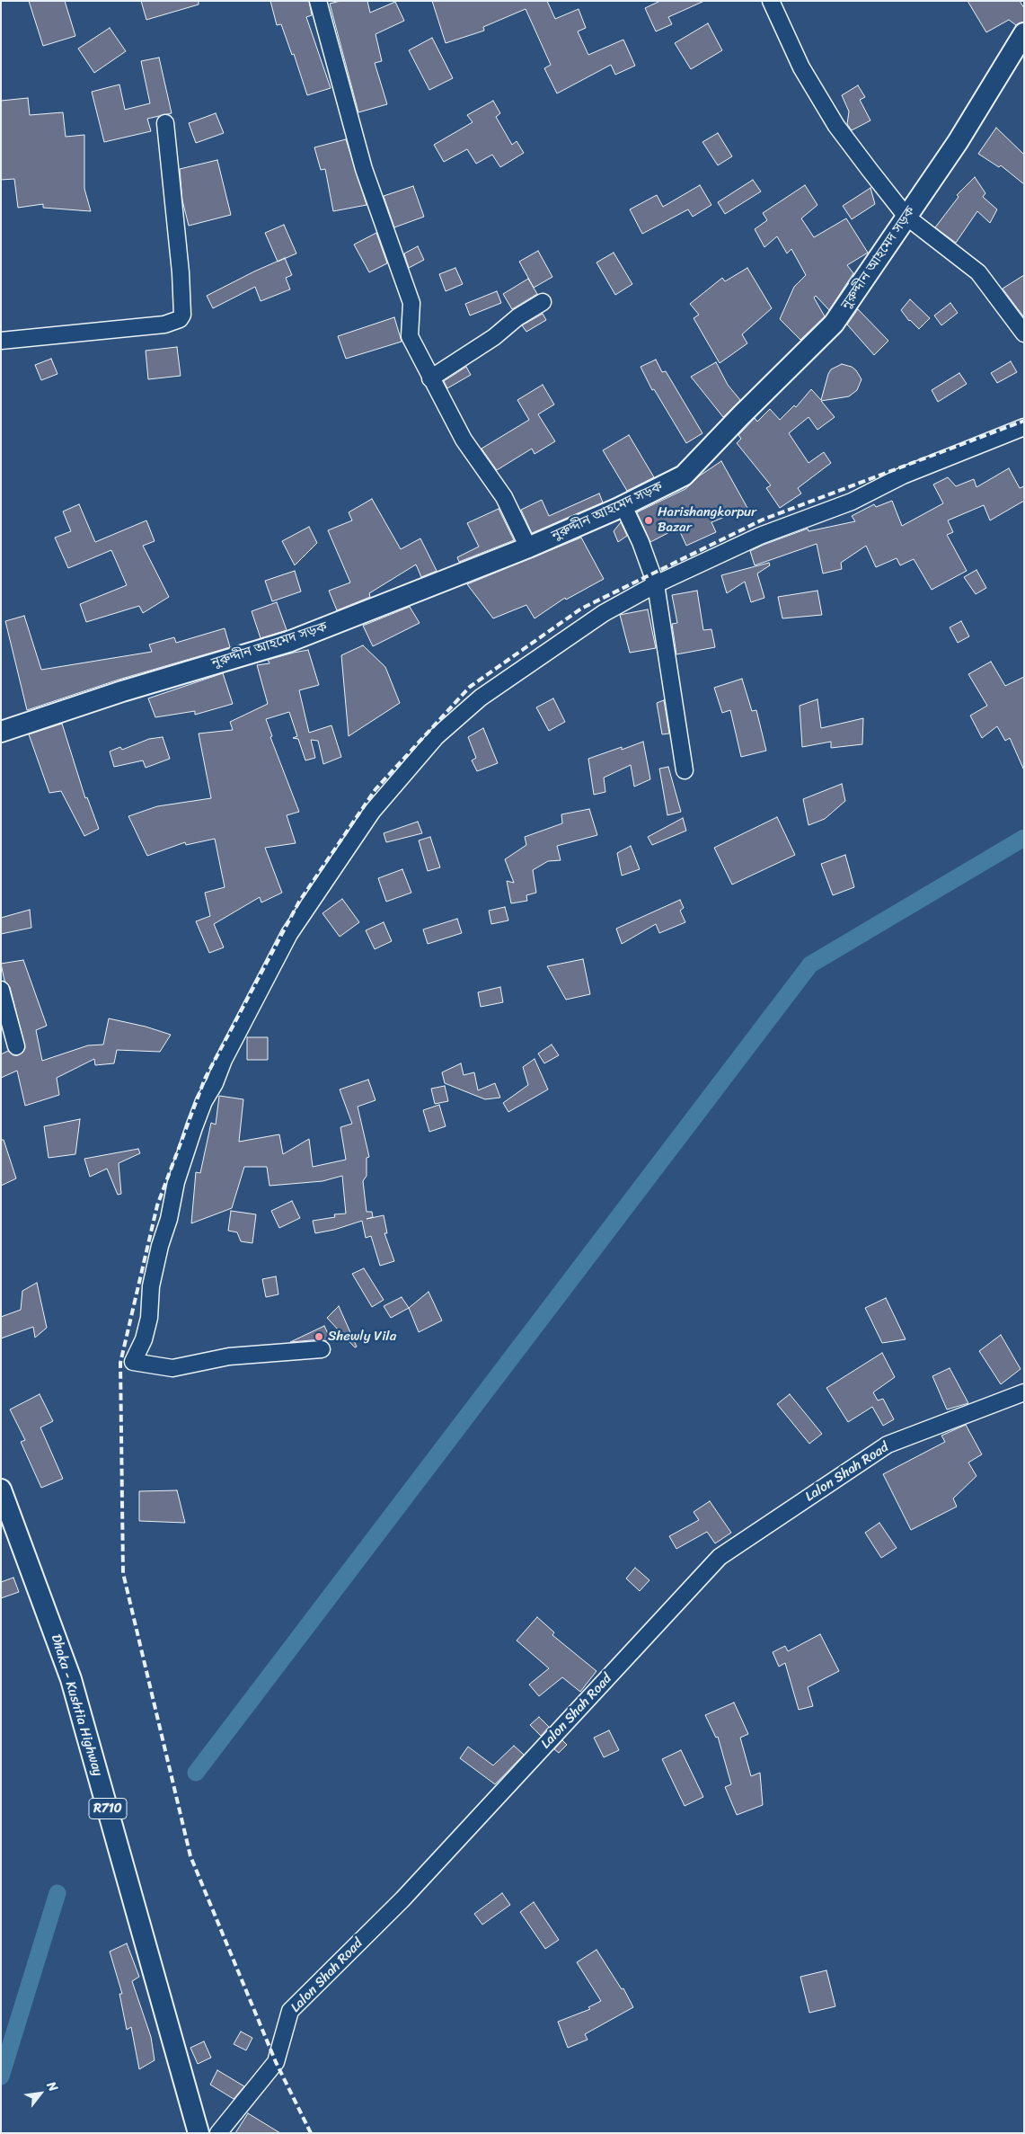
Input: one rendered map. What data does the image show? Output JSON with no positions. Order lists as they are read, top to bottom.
{
  "streets": {
    "main road": ["নুরুদ্দীন আহমেদ সড়ক", "Dhaka - Kushtia Highway", "R710"],
    "street": ["Lalon Shah Road"]
  },
  "places": ["Harishangkorpur Bazar", "Shewly Vila"],
  "north": "top right"
}
